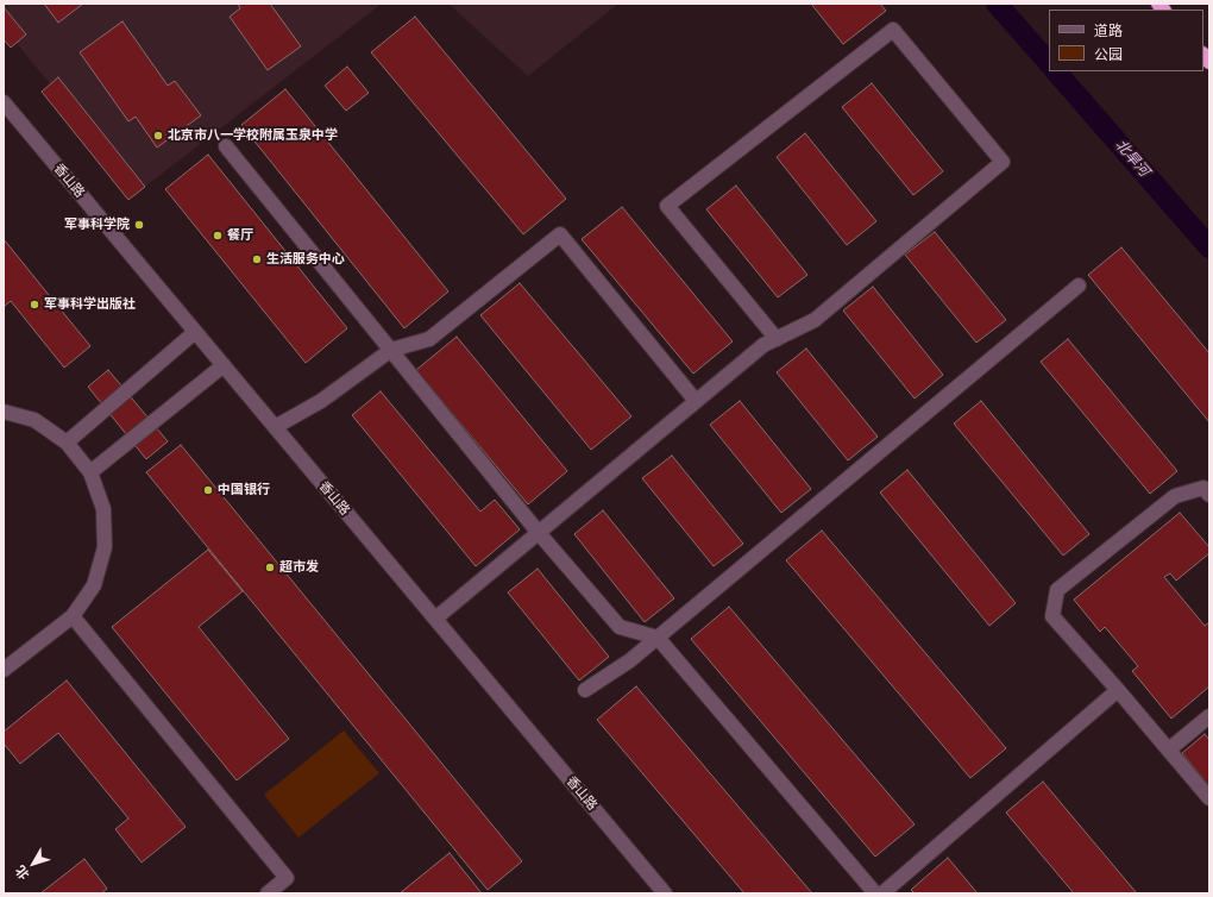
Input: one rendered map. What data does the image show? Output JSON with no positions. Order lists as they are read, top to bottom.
{
  "streets": {
    "street": ["香山路"]
  },
  "water": ["北旱河"],
  "places": [
    "北京市八一学校附属玉泉中学",
    "军事科学院",
    "餐厅",
    "生活服务中心",
    "军事科学出版社",
    "中国银行",
    "超市发"
  ],
  "legend": ["道路", "公园"],
  "north": "bottom left"
}
